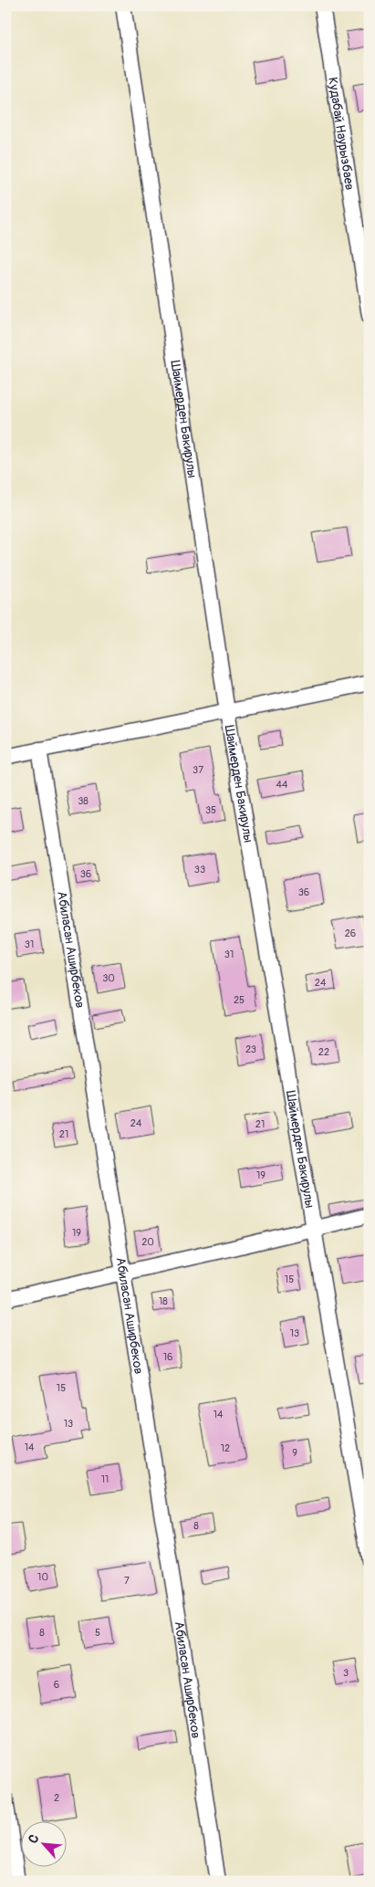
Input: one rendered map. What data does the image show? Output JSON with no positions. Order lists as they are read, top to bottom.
{
  "streets": {
    "street": ["Кудабай Наурызбаев", "Шаймерден Бакирулы", "Абиласан Аширбеков"]
  },
  "house_numbers": [
    "37",
    "44",
    "38",
    "35",
    "33",
    "36",
    "36",
    "26",
    "31",
    "31",
    "30",
    "24",
    "25",
    "23",
    "22",
    "24",
    "21",
    "21",
    "19",
    "19",
    "20",
    "15",
    "18",
    "13",
    "16",
    "15",
    "14",
    "13",
    "14",
    "12",
    "9",
    "11",
    "8",
    "10",
    "7",
    "8",
    "5",
    "3",
    "6",
    "2"
  ],
  "north": "top left"
}
